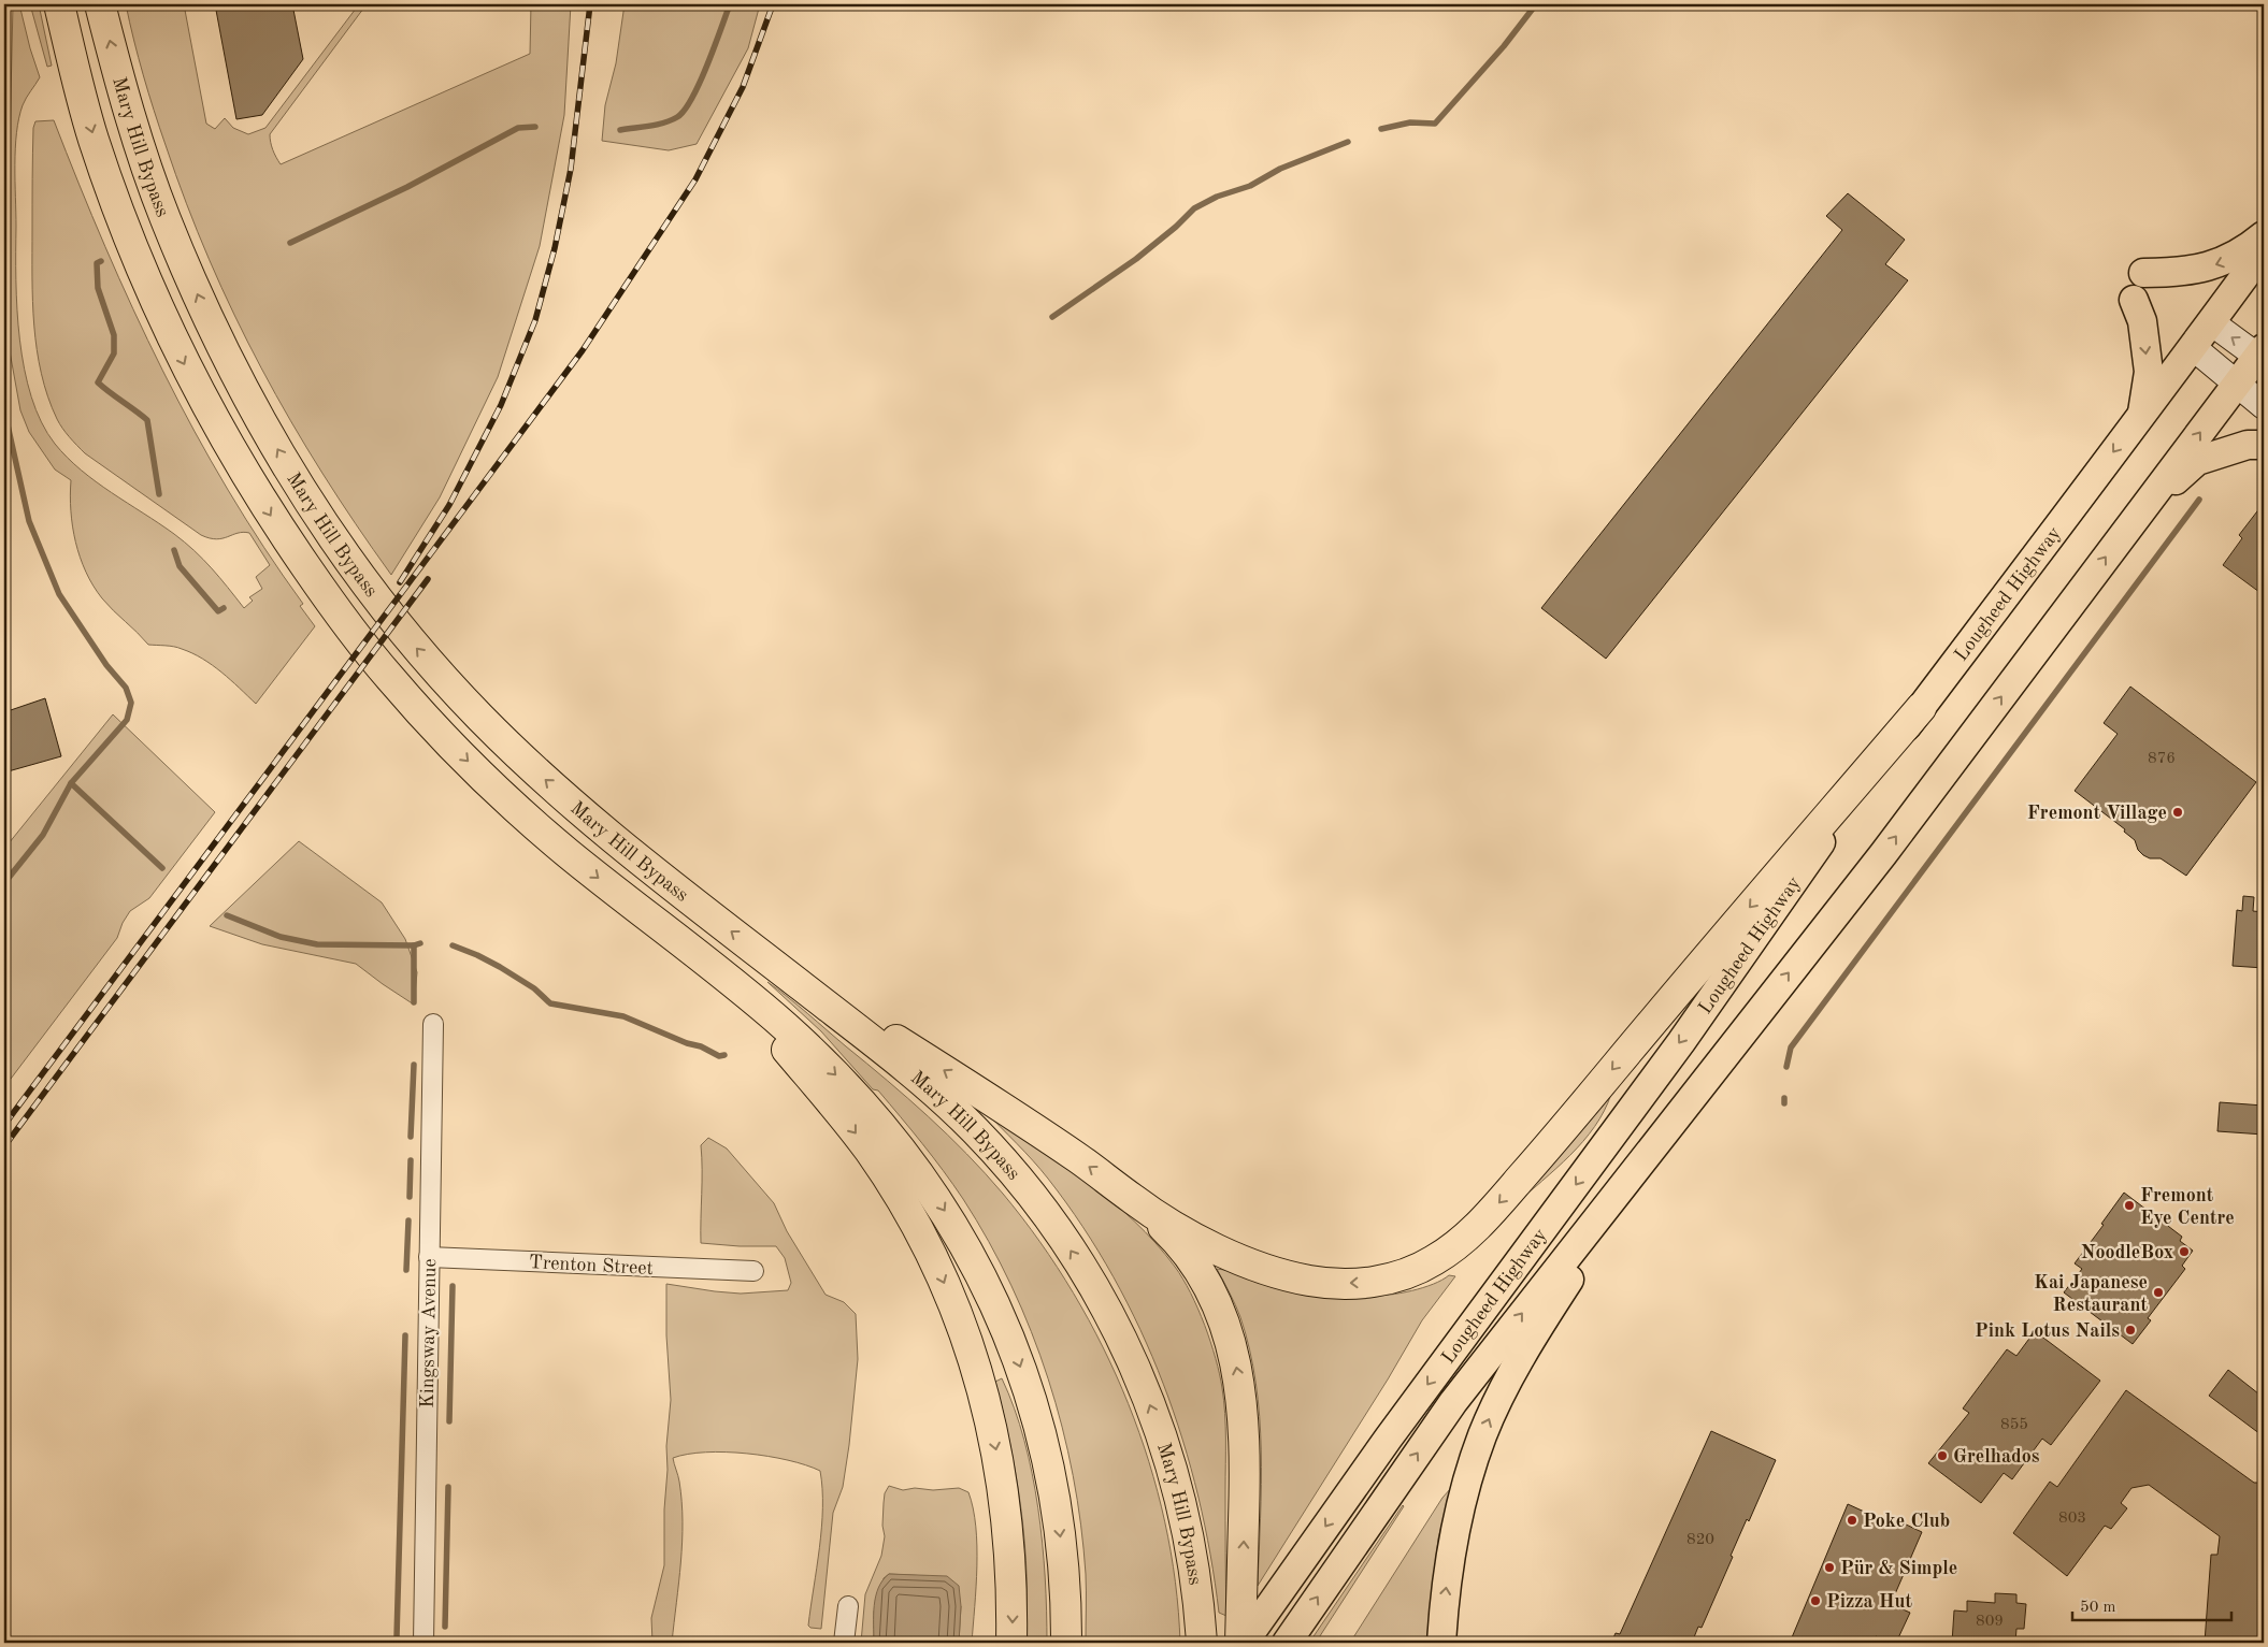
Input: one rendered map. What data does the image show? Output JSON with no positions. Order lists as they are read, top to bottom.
{
  "streets": {
    "highway": ["Mary Hill Bypass"],
    "main road": ["Lougheed Highway"],
    "street": ["Trenton Street", "Kingsway Avenue"]
  },
  "crossings": [
    ["Trenton Street", "Kingsway Avenue"]
  ],
  "places": [
    "Fremont Village",
    "Fremont Eye Centre",
    "NoodleBox",
    "Kai Japanese Restaurant",
    "Pink Lotus Nails",
    "Grelhados",
    "Poke Club",
    "Pür & Simple",
    "Pizza Hut"
  ],
  "house_numbers": [
    "876",
    "855",
    "803",
    "820",
    "809"
  ],
  "scale_bar": "50 m"
}
